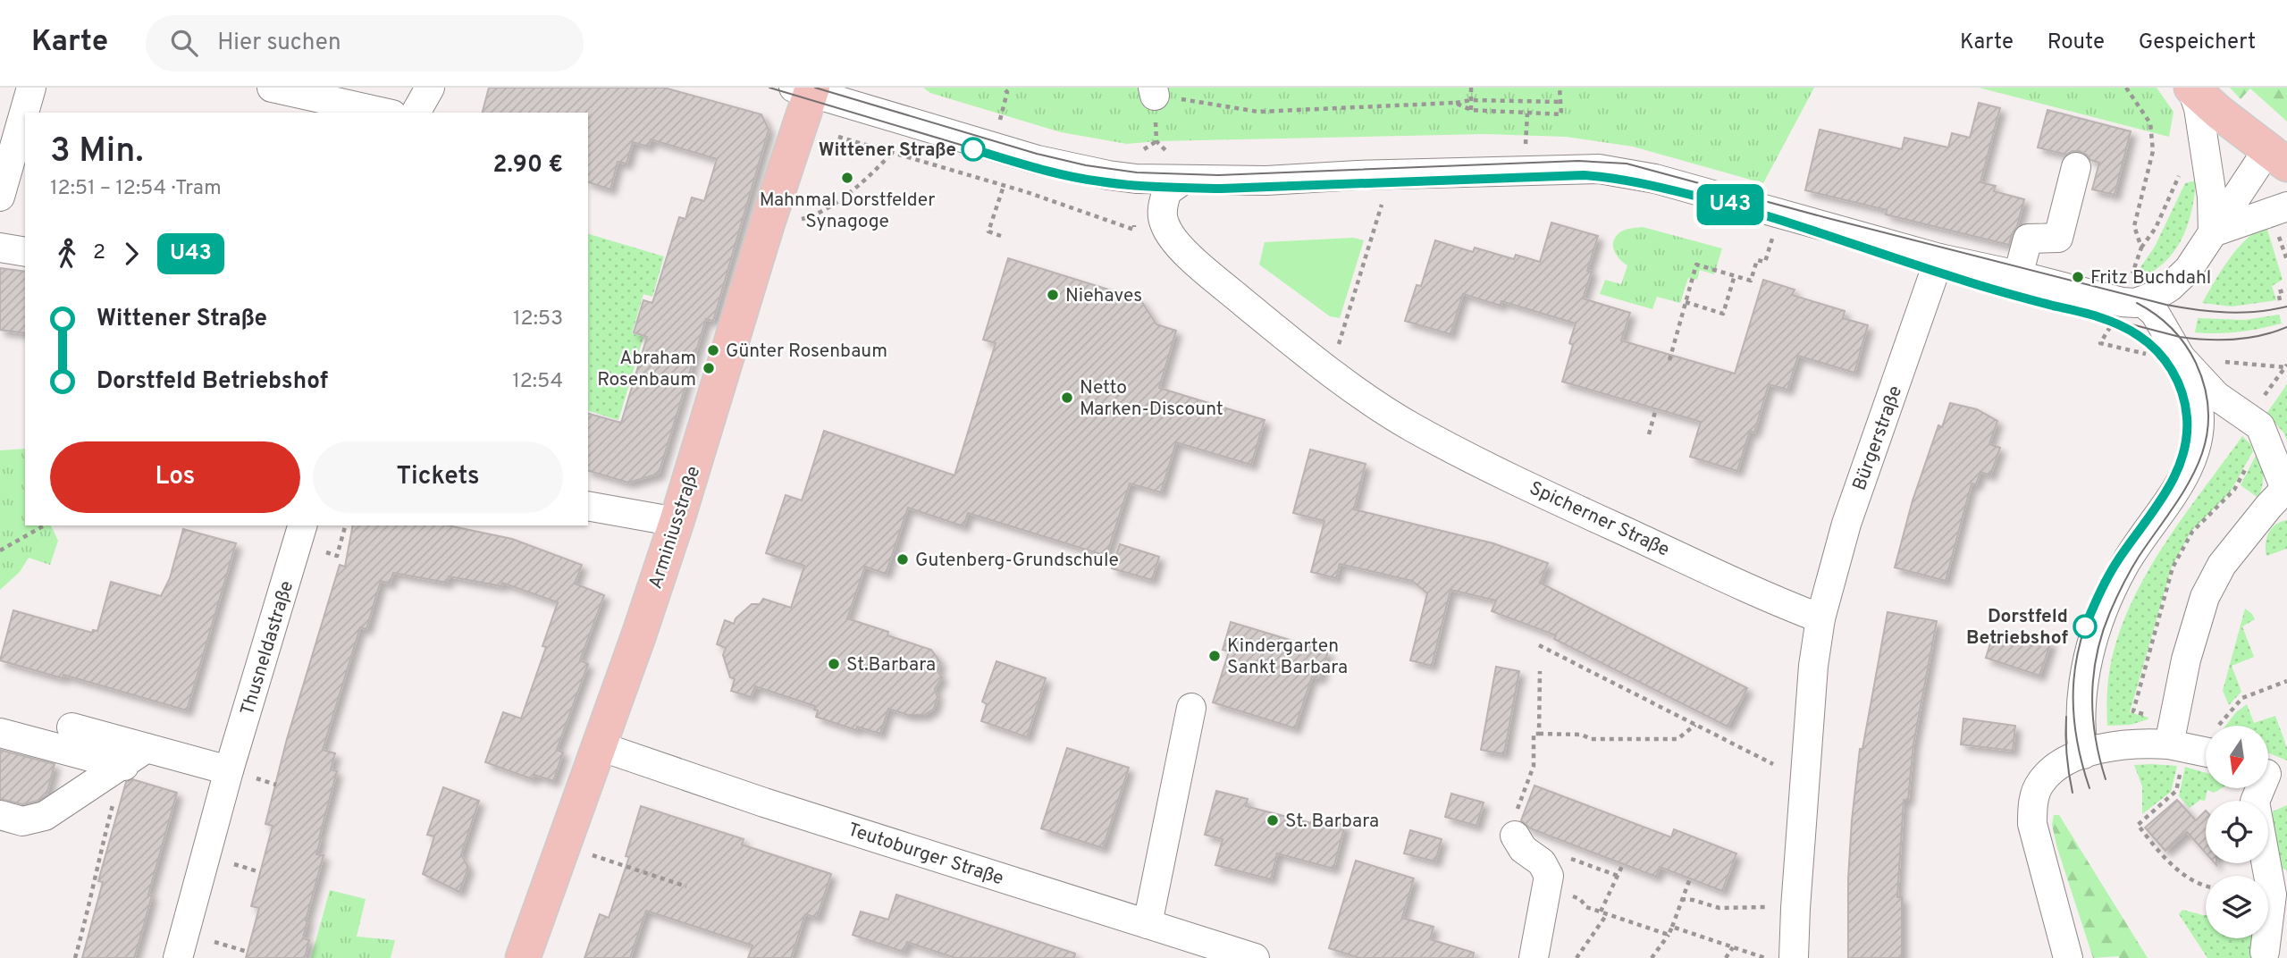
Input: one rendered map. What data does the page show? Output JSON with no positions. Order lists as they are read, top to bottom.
{
  "streets": {
    "main road": ["Arminiusstraße"],
    "street": [
      "Bürgerstraße",
      "Spicherner Straße",
      "Thusneldastraße",
      "Teutoburger Straße"
    ]
  },
  "crossings": [
    ["Bürgerstraße", "Spicherner Straße"],
    ["Arminiusstraße", "Teutoburger Straße"]
  ],
  "places": [
    "Wittener Straße",
    "Mahnmal Dorstfelder Synagoge",
    "Fritz Buchdahl",
    "Niehaves",
    "Günter Rosenbaum",
    "Abraham Rosenbaum",
    "Netto Marken-Discount",
    "Gutenberg-Grundschule",
    "Dorstfeld Betriebshof",
    "Kindergarten Sankt Barbara",
    "St.Barbara",
    "St. Barbara"
  ],
  "lines": ["tram line U43"],
  "north": "bottom",
  "page": {
    "header": "Karte",
    "search": "Hier suchen",
    "nav": ["Karte", "Route", "Gespeichert"],
    "on_map": "U43",
    "heading": ["3 Min.", "12:51 – 12:54 · Tram", "2.90 €"],
    "legs": ["2", "U43"],
    "list": [
      {
        "name": "Wittener Straße",
        "value": "12:53"
      },
      {
        "name": "Dorstfeld Betriebshof",
        "value": "12:54"
      }
    ],
    "buttons": ["Los", "Tickets"]
  }
}
